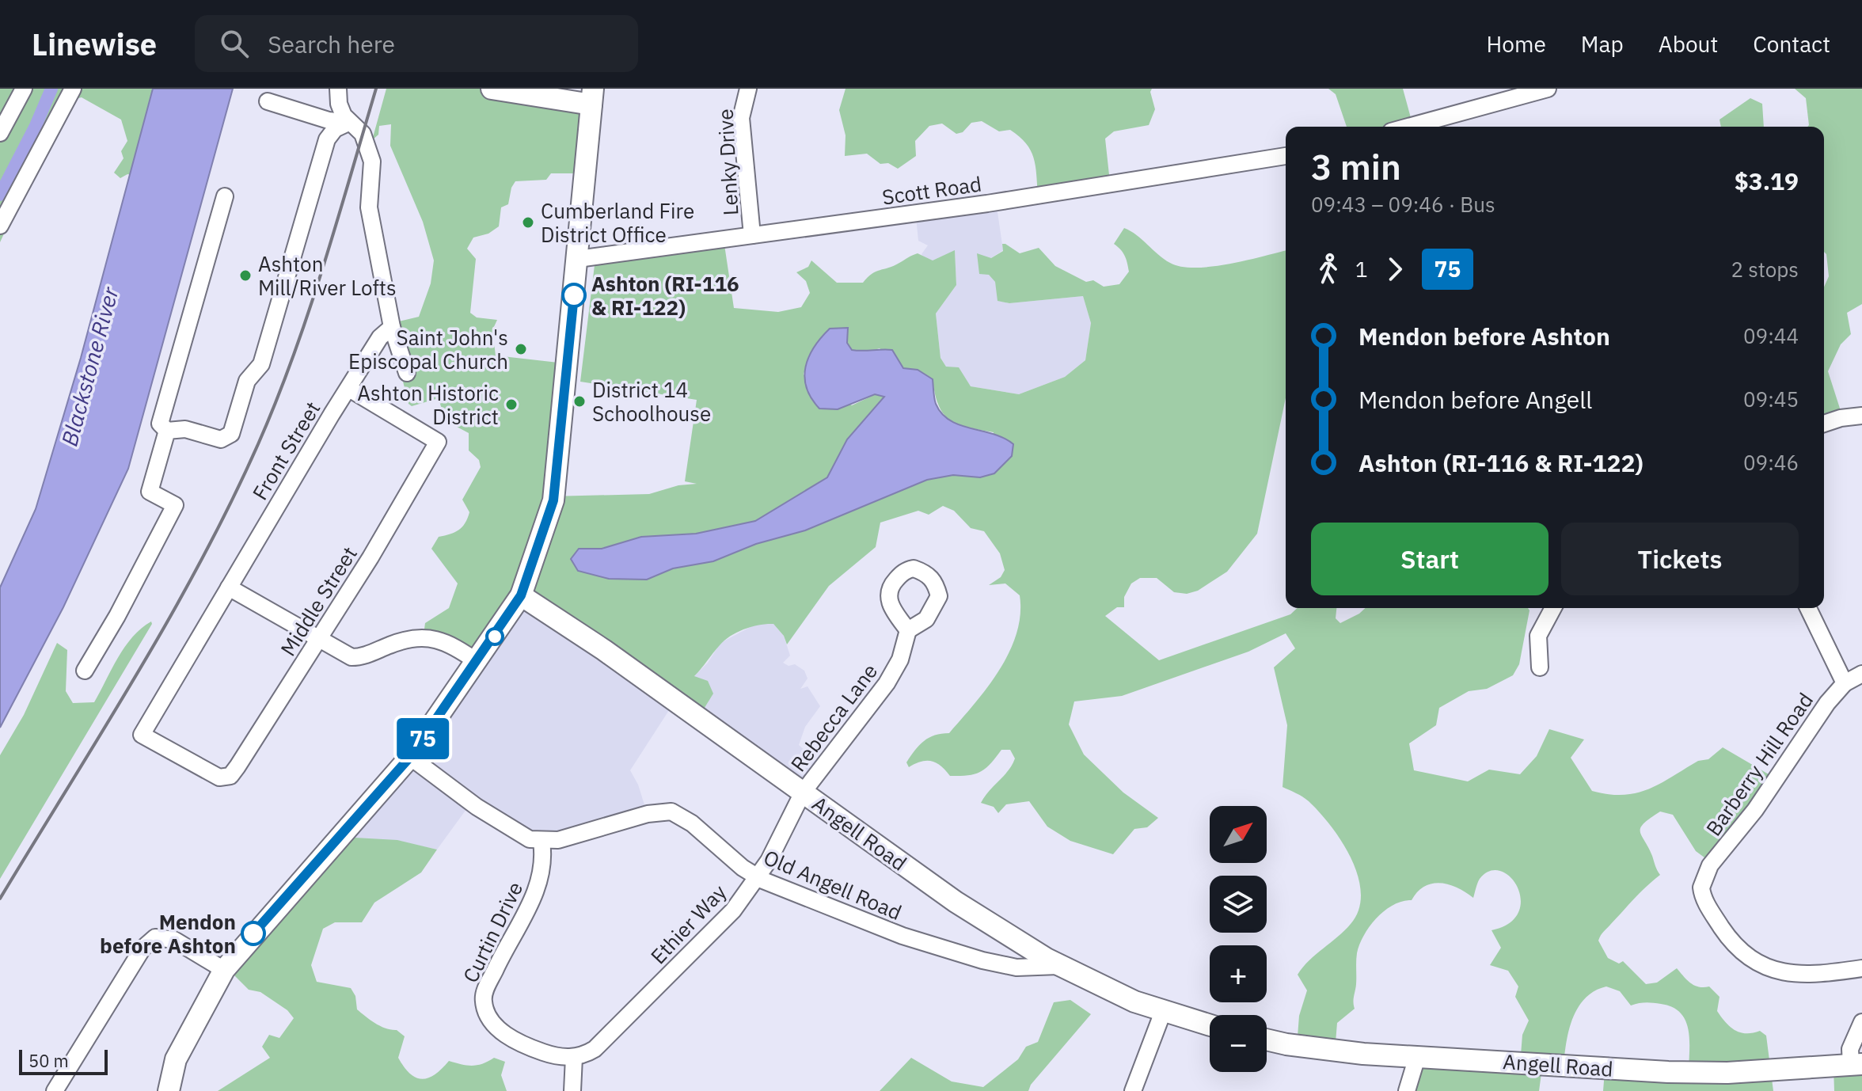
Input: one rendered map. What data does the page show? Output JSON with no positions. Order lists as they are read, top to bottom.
{
  "streets": {
    "main road": ["Angell Road"],
    "street": [
      "Lenky Drive",
      "Scott Road",
      "Front Street",
      "Middle Street",
      "Rebecca Lane",
      "Barberry Hill Road",
      "Old Angell Road",
      "Ethier Way",
      "Curtin Drive"
    ]
  },
  "crossings": [
    ["Lenky Drive", "Scott Road"],
    ["Front Street", "Middle Street"],
    ["Rebecca Lane", "Angell Road"],
    ["Rebecca Lane", "Ethier Way"],
    ["Angell Road", "Old Angell Road"],
    ["Angell Road", "Ethier Way"],
    ["Old Angell Road", "Ethier Way"],
    ["Old Angell Road", "Curtin Drive"],
    ["Ethier Way", "Curtin Drive"]
  ],
  "water": ["Blackstone River"],
  "places": [
    "Cumberland Fire District Office",
    "Ashton Mill/River Lofts",
    "Ashton (RI-116 & RI-122)",
    "Saint John's Episcopal Church",
    "District 14 Schoolhouse",
    "Ashton Historic District",
    "Mendon before Ashton"
  ],
  "lines": ["bus line 75"],
  "scale_bar": "50 m",
  "north": "top right",
  "page": {
    "header": "Linewise",
    "search": "Search here",
    "nav": [
      "Home",
      "Map",
      "About",
      "Contact"
    ],
    "on_map": "75",
    "heading": ["3 min", "09:43 – 09:46 · Bus", "$3.19"],
    "legs": ["1", "75", "2 stops"],
    "list": [
      {
        "name": "Mendon before Ashton",
        "value": "09:44"
      },
      {
        "name": "Mendon before Angell",
        "value": "09:45"
      },
      {
        "name": "Ashton (RI-116 & RI-122)",
        "value": "09:46"
      }
    ],
    "buttons": ["Start", "Tickets"],
    "map_buttons": ["+", "−"],
    "scale": "50 m"
  }
}
